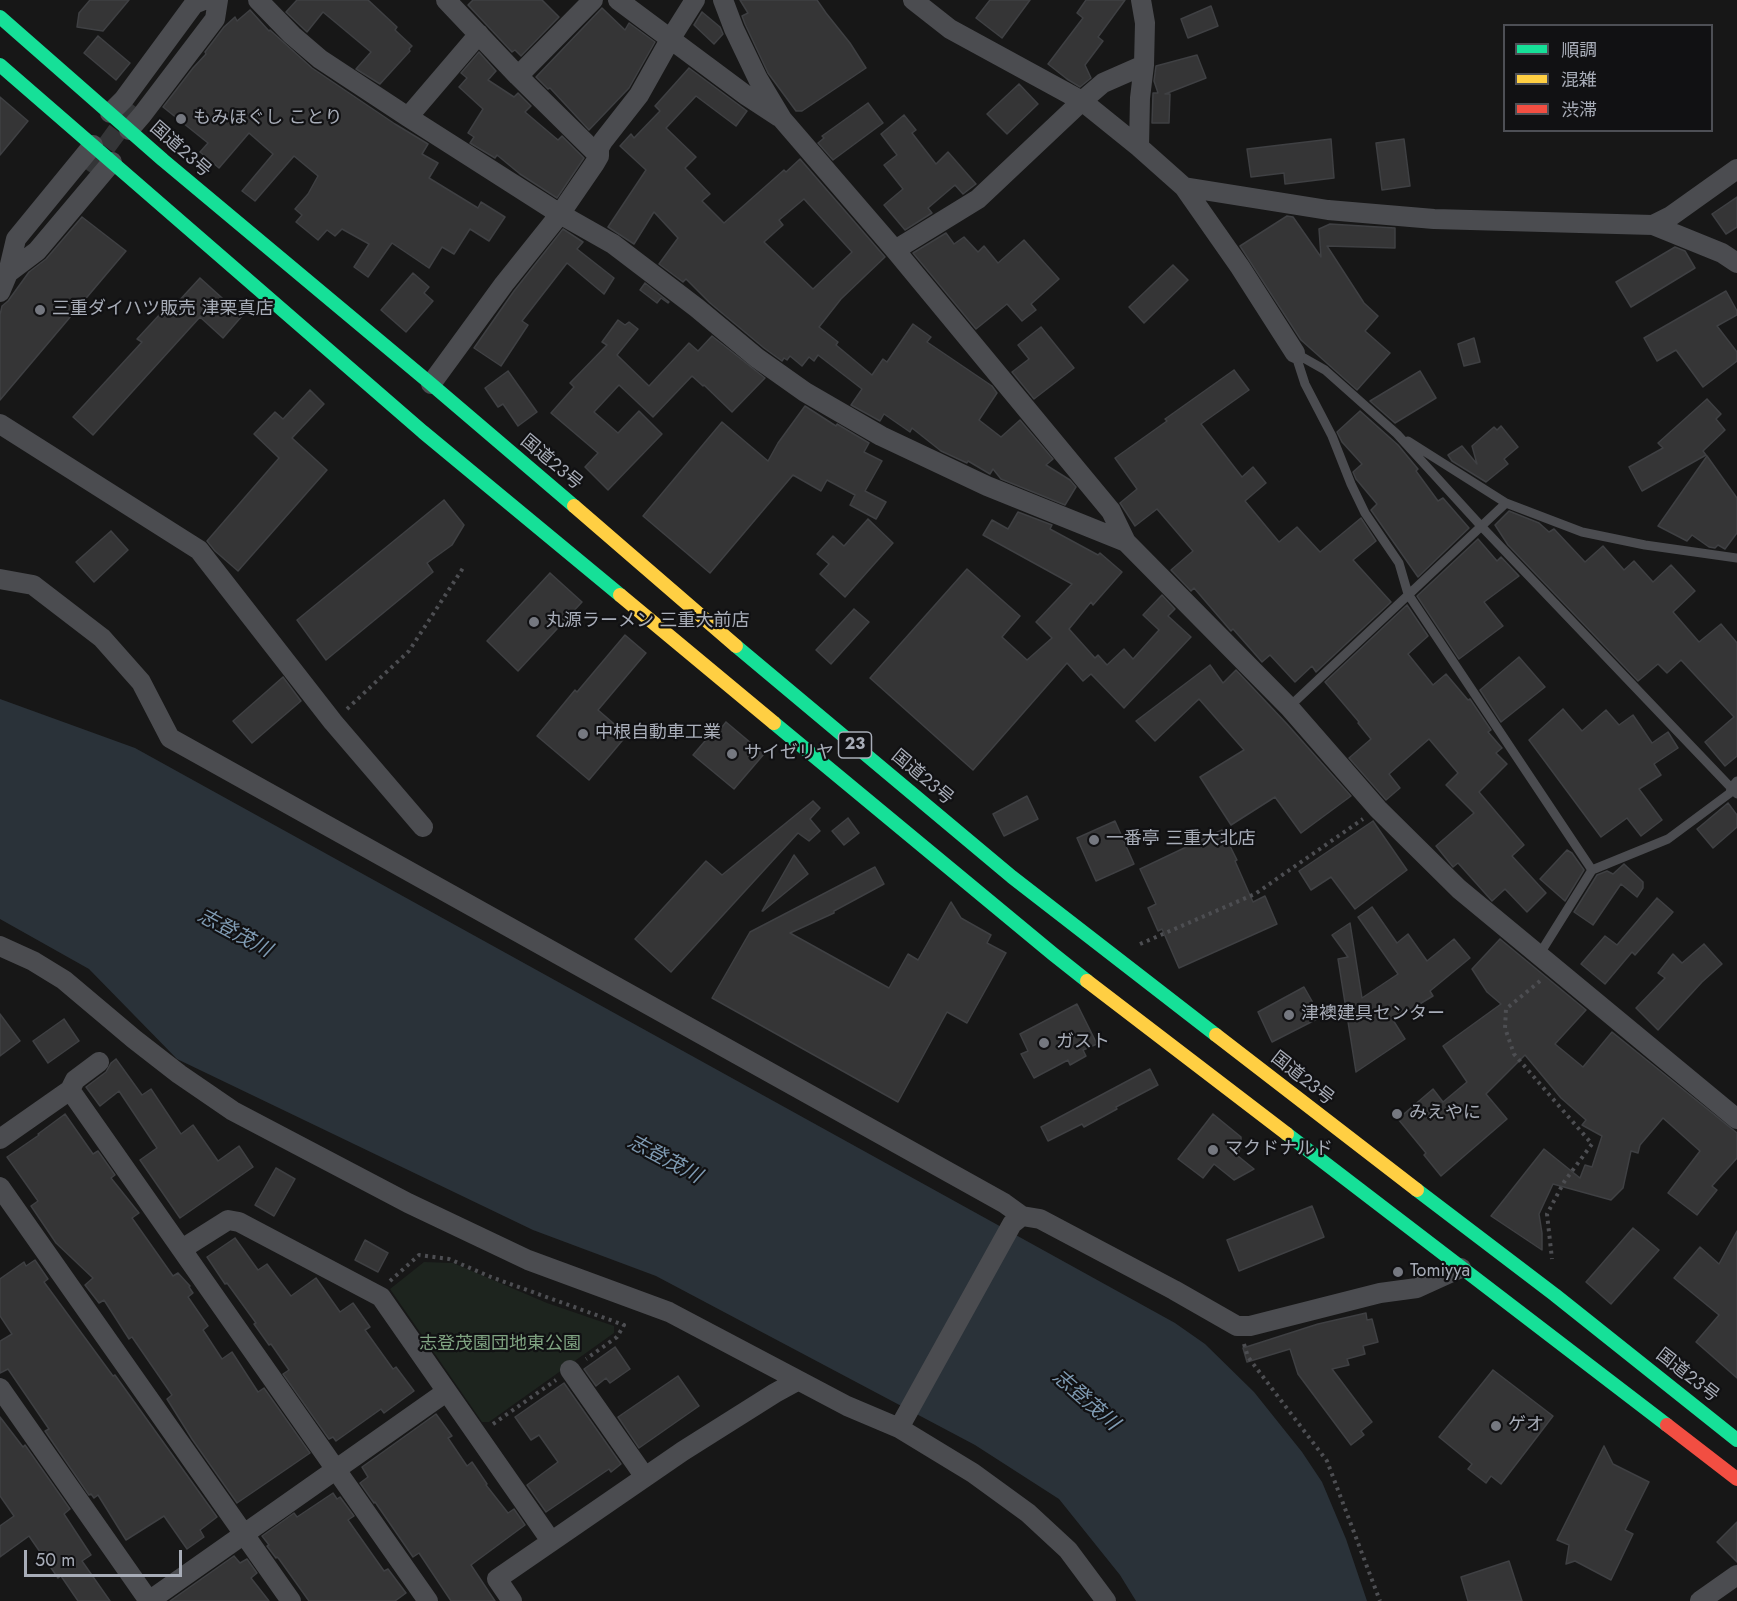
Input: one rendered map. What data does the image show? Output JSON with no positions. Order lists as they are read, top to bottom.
{
  "streets": {
    "highway": ["国道23号", "23"]
  },
  "water": ["志登茂川"],
  "parks": ["志登茂園団地東公園"],
  "places": [
    "もみほぐし ことり",
    "三重ダイハツ販売 津栗真店",
    "丸源ラーメン 三重大前店",
    "中根自動車工業",
    "サイゼリヤ",
    "一番亭 三重大北店",
    "津襖建具センター",
    "ガスト",
    "みえやに",
    "マクドナルド",
    "Tomiyya",
    "ゲオ"
  ],
  "legend": ["順調", "混雑", "渋滞"],
  "scale_bar": "50 m"
}
